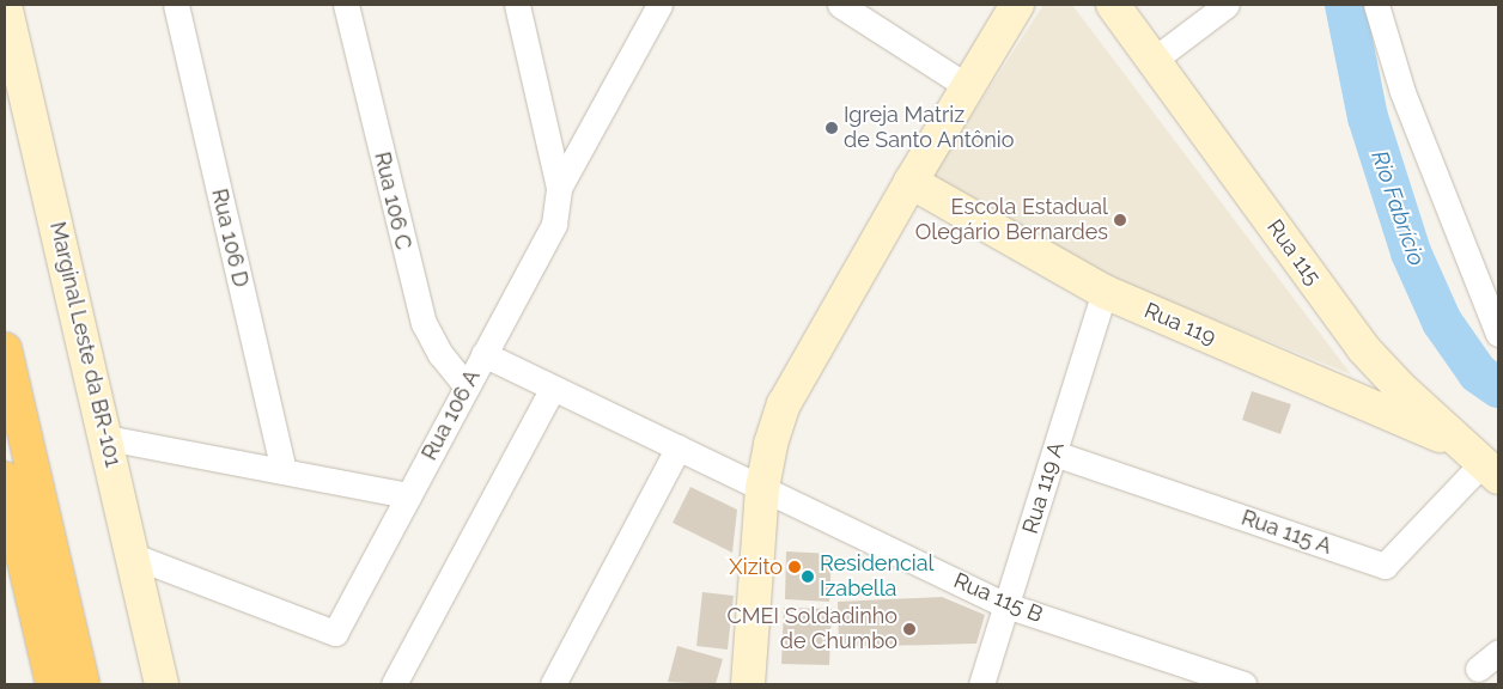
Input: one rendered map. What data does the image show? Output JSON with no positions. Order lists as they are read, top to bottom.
{
  "streets": {
    "main road": ["Rua 115", "Rua 119", "Marginal Leste da BR-101"],
    "street": [
      "Rua 106 C",
      "Rua 106 D",
      "Rua 106 A",
      "Rua 119 A",
      "Rua 115 A",
      "Rua 115 B"
    ]
  },
  "crossings": [
    ["Rua 106 C", "Rua 106 A"],
    ["Rua 115", "Rua 119"],
    ["Rua 115", "Rua 115 A"],
    ["Rua 119", "Rua 119 A"],
    ["Rua 119", "Rua 115 A"],
    ["Marginal Leste da BR-101", "Rua 106 A"],
    ["Rua 106 A", "Rua 115 B"],
    ["Rua 119 A", "Rua 115 A"],
    ["Rua 119 A", "Rua 115 B"]
  ],
  "water": ["Rio Fabrício"],
  "places": [
    "Igreja Matriz de Santo Antônio",
    "Escola Estadual Olegário Bernardes",
    "Xizito",
    "Residencial Izabella",
    "CMEI Soldadinho de Chumbo"
  ]
}
